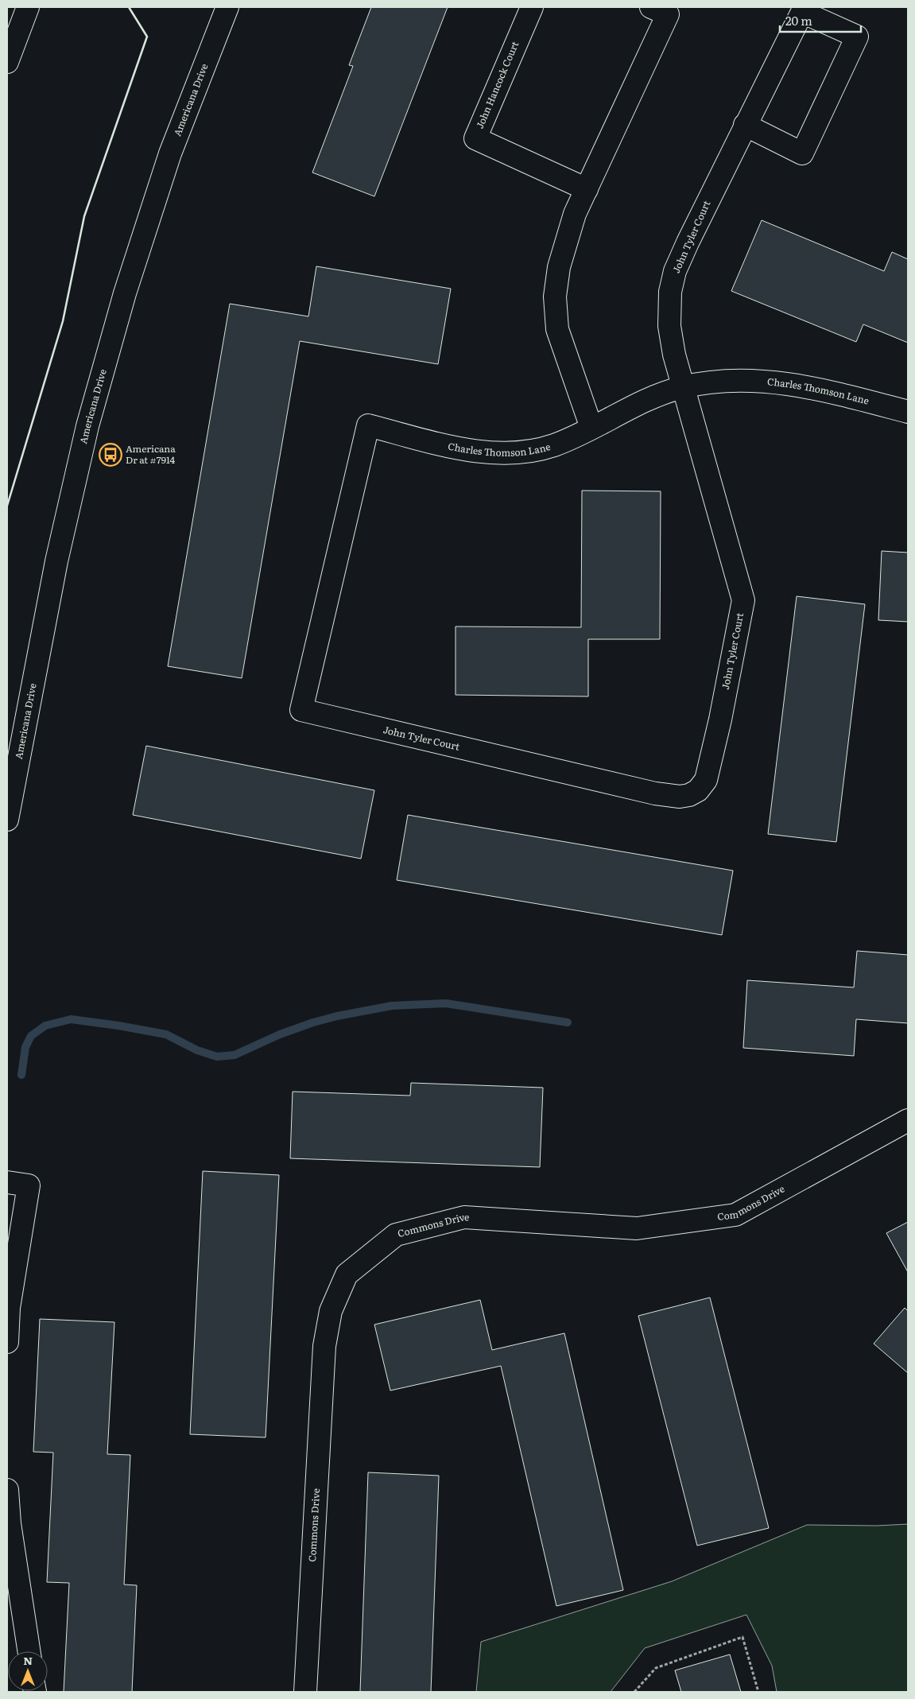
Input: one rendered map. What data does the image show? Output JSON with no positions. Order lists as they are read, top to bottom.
{
  "streets": {
    "main road": [
      "John Hancock Court",
      "Americana Drive",
      "John Tyler Court",
      "Charles Thomson Lane",
      "Commons Drive"
    ]
  },
  "crossings": [
    ["John Tyler Court", "Charles Thomson Lane"]
  ],
  "places": {
    "bus stop": ["Americana Dr at #7914"]
  },
  "scale_bar": "20 m",
  "north": "top"
}
